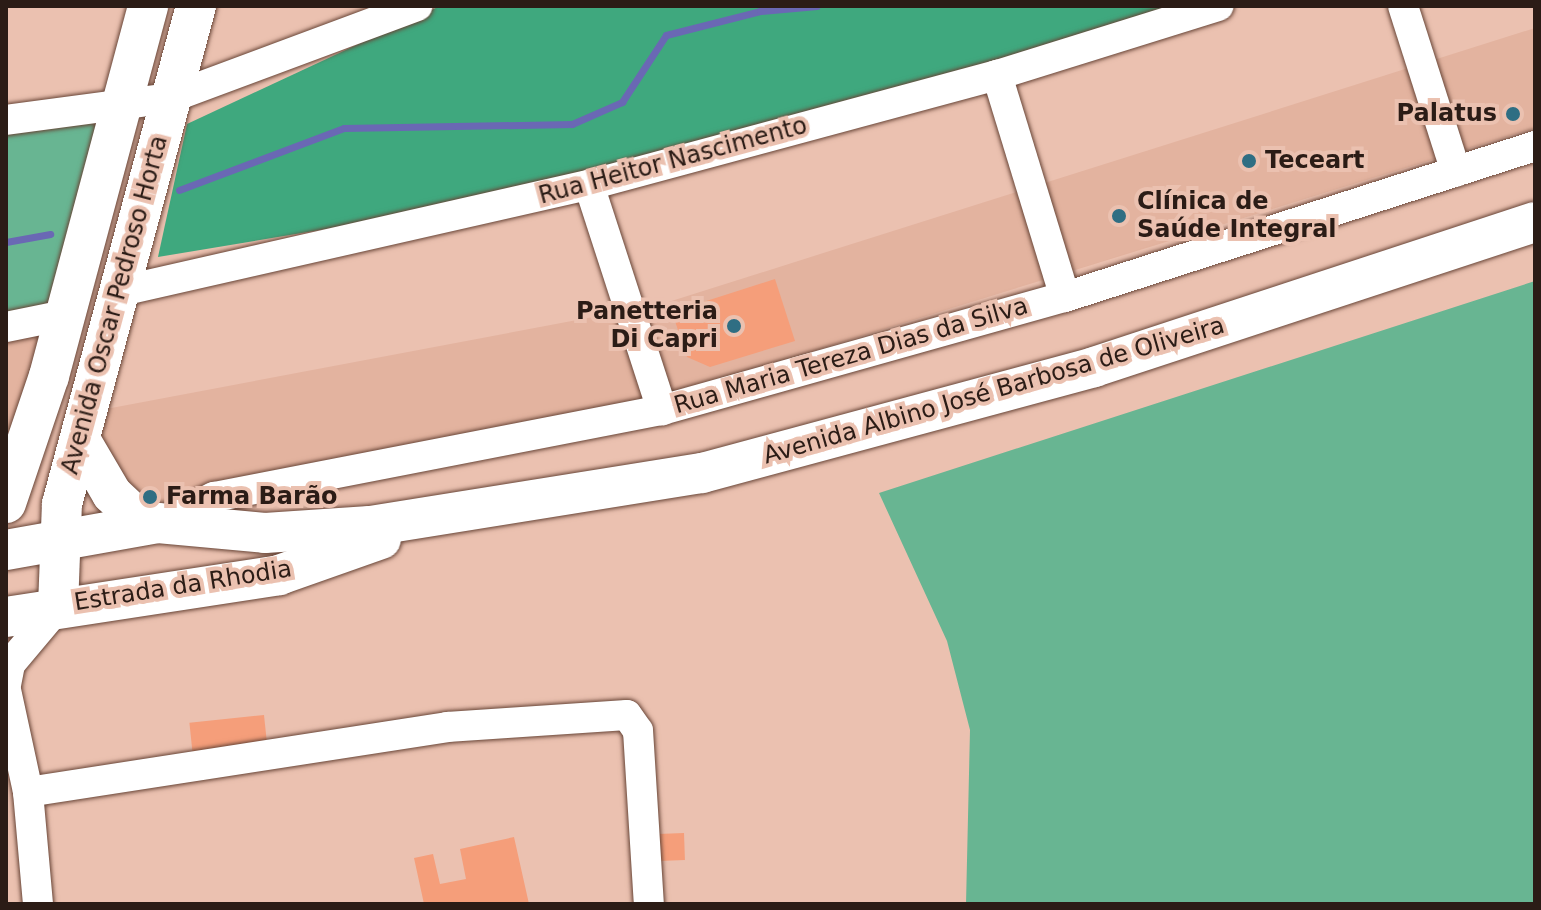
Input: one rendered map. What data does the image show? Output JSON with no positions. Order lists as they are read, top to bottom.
{
  "streets": {
    "main road": ["Avenida Oscar Pedroso Horta", "Avenida Albino José Barbosa de Oliveira", "Estrada da Rhodia"],
    "street": ["Rua Heitor Nascimento", "Rua Maria Tereza Dias da Silva"]
  },
  "crossings": [
    ["Rua Heitor Nascimento", "Avenida Oscar Pedroso Horta"],
    ["Avenida Oscar Pedroso Horta", "Estrada da Rhodia"],
    ["Rua Maria Tereza Dias da Silva", "Estrada da Rhodia"],
    ["Avenida Albino José Barbosa de Oliveira", "Estrada da Rhodia"]
  ],
  "places": [
    "Palatus",
    "Teceart",
    "Clínica de Saúde Integral",
    "Panetteria Di Capri",
    "Farma Barão"
  ]
}
